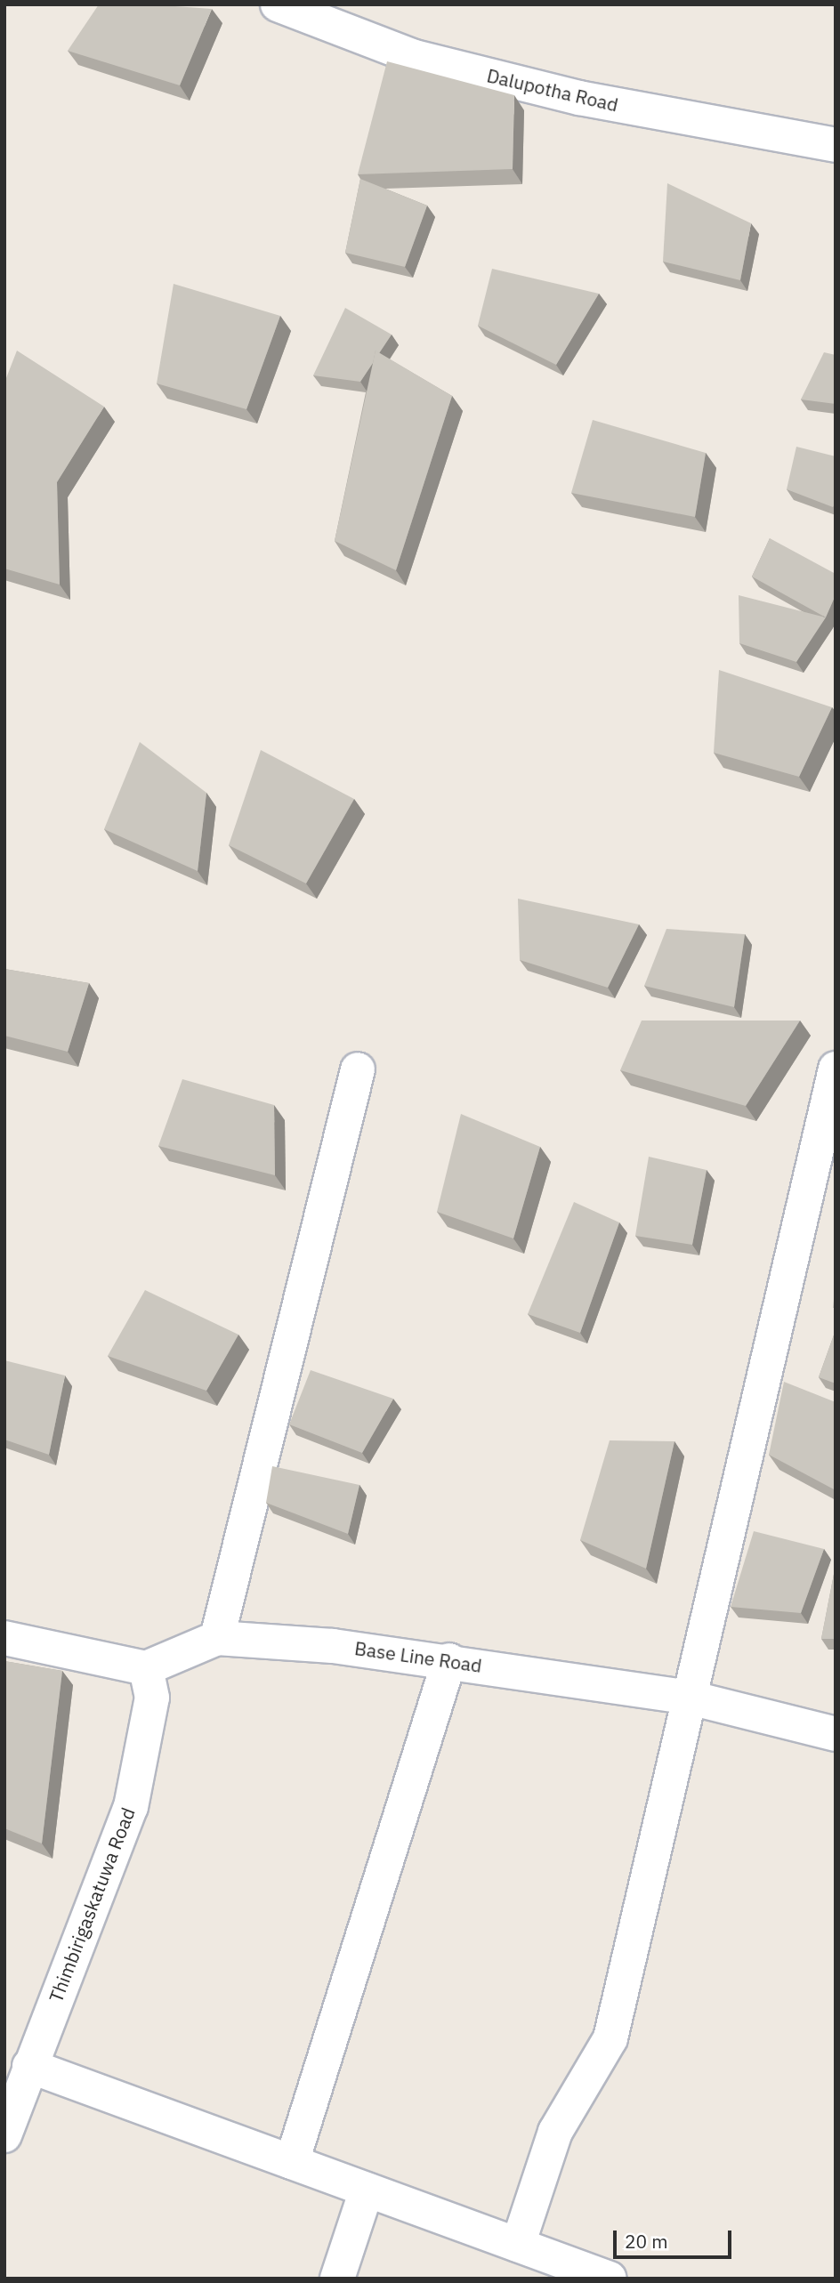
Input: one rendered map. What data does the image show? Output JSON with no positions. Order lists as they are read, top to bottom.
{
  "streets": {
    "street": ["Dalupotha Road", "Base Line Road", "Thimbirigaskatuwa Road"]
  },
  "crossings": [
    ["Base Line Road", "Thimbirigaskatuwa Road"]
  ],
  "scale_bar": "20 m"
}
